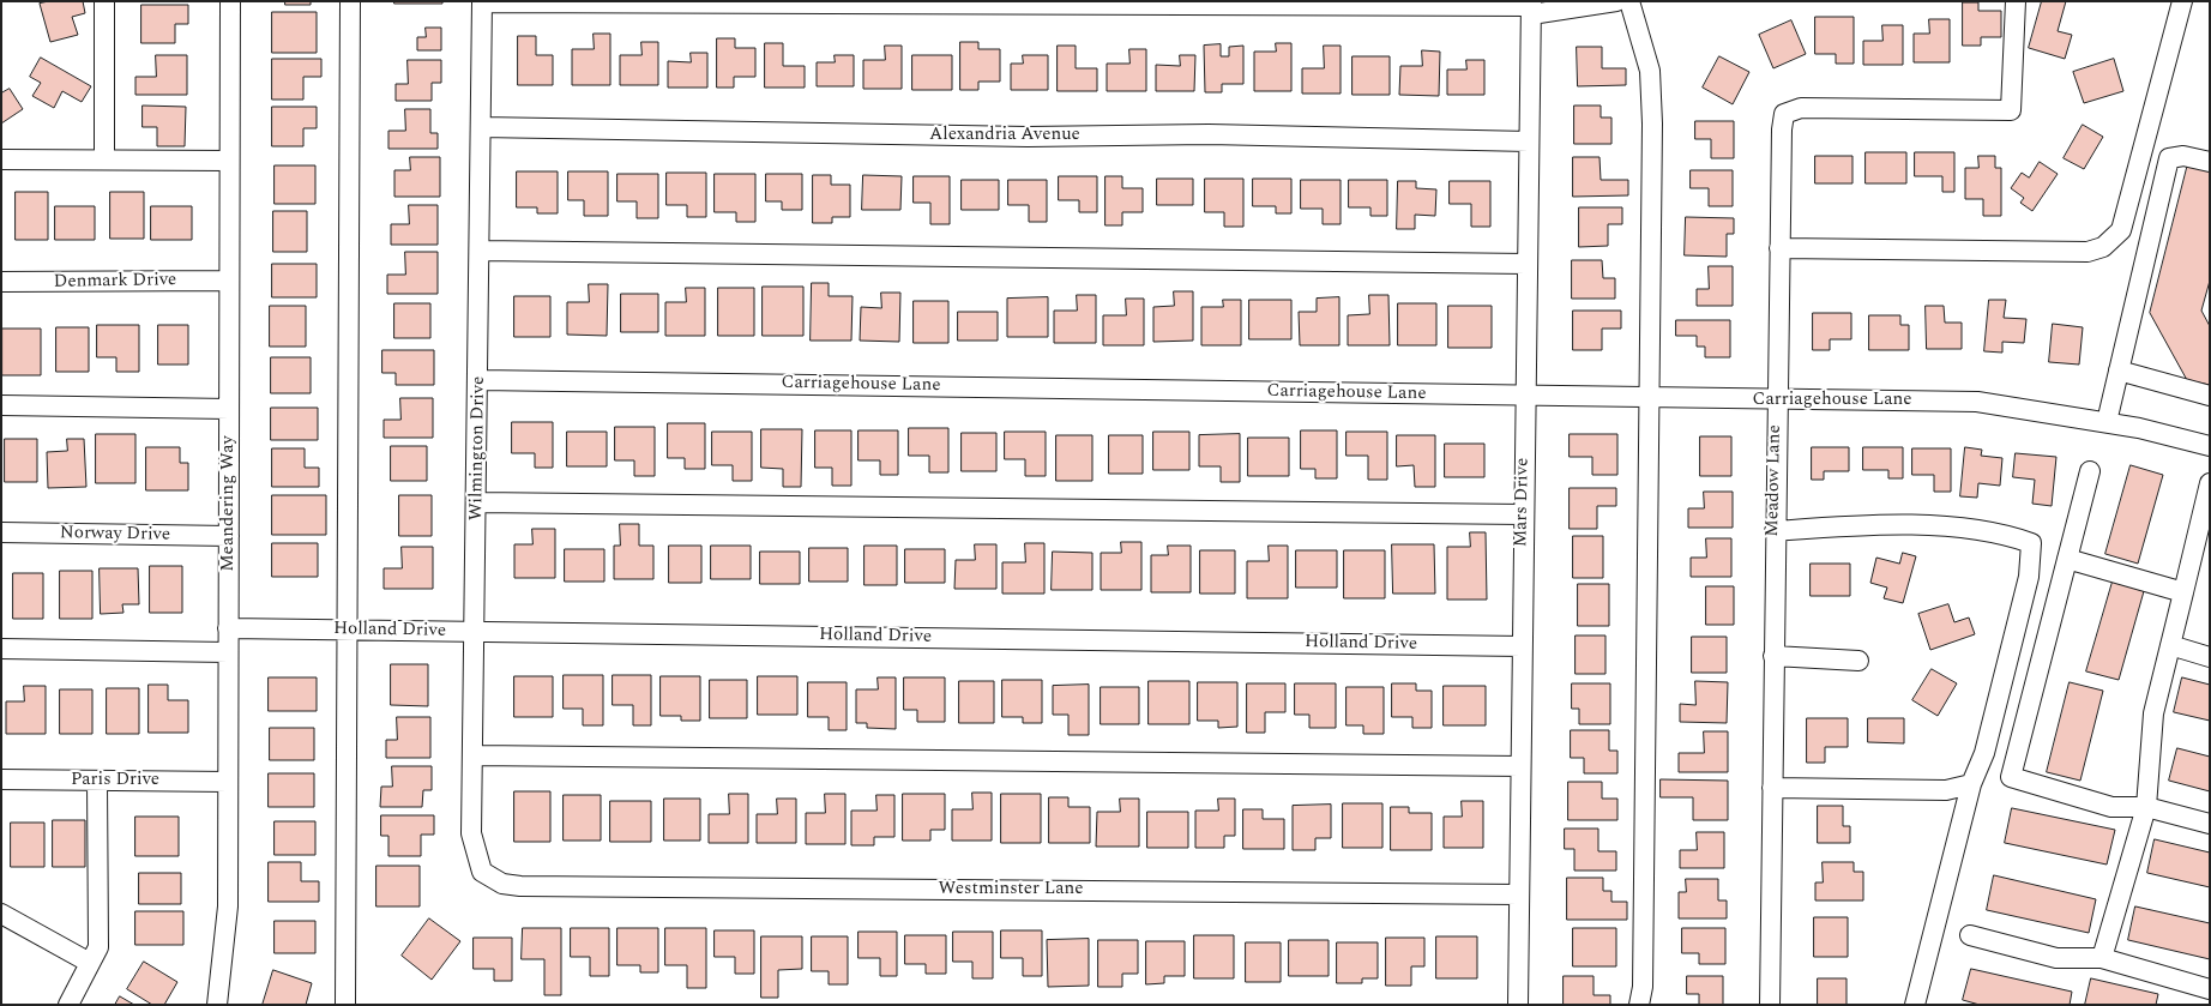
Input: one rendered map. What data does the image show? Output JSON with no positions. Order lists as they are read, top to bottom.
{
  "streets": {
    "street": [
      "Alexandria Avenue",
      "Denmark Drive",
      "Carriagehouse Lane",
      "Wilmington Drive",
      "Meadow Lane",
      "Mars Drive",
      "Meandering Way",
      "Norway Drive",
      "Holland Drive",
      "Paris Drive",
      "Westminster Lane"
    ]
  },
  "crossings": [
    ["Alexandria Avenue", "Wilmington Drive"],
    ["Alexandria Avenue", "Mars Drive"],
    ["Denmark Drive", "Meandering Way"],
    ["Carriagehouse Lane", "Wilmington Drive"],
    ["Carriagehouse Lane", "Meadow Lane"],
    ["Carriagehouse Lane", "Mars Drive"],
    ["Wilmington Drive", "Holland Drive"],
    ["Wilmington Drive", "Westminster Lane"],
    ["Mars Drive", "Holland Drive"],
    ["Mars Drive", "Westminster Lane"],
    ["Meandering Way", "Norway Drive"],
    ["Meandering Way", "Holland Drive"],
    ["Meandering Way", "Paris Drive"]
  ]
}
